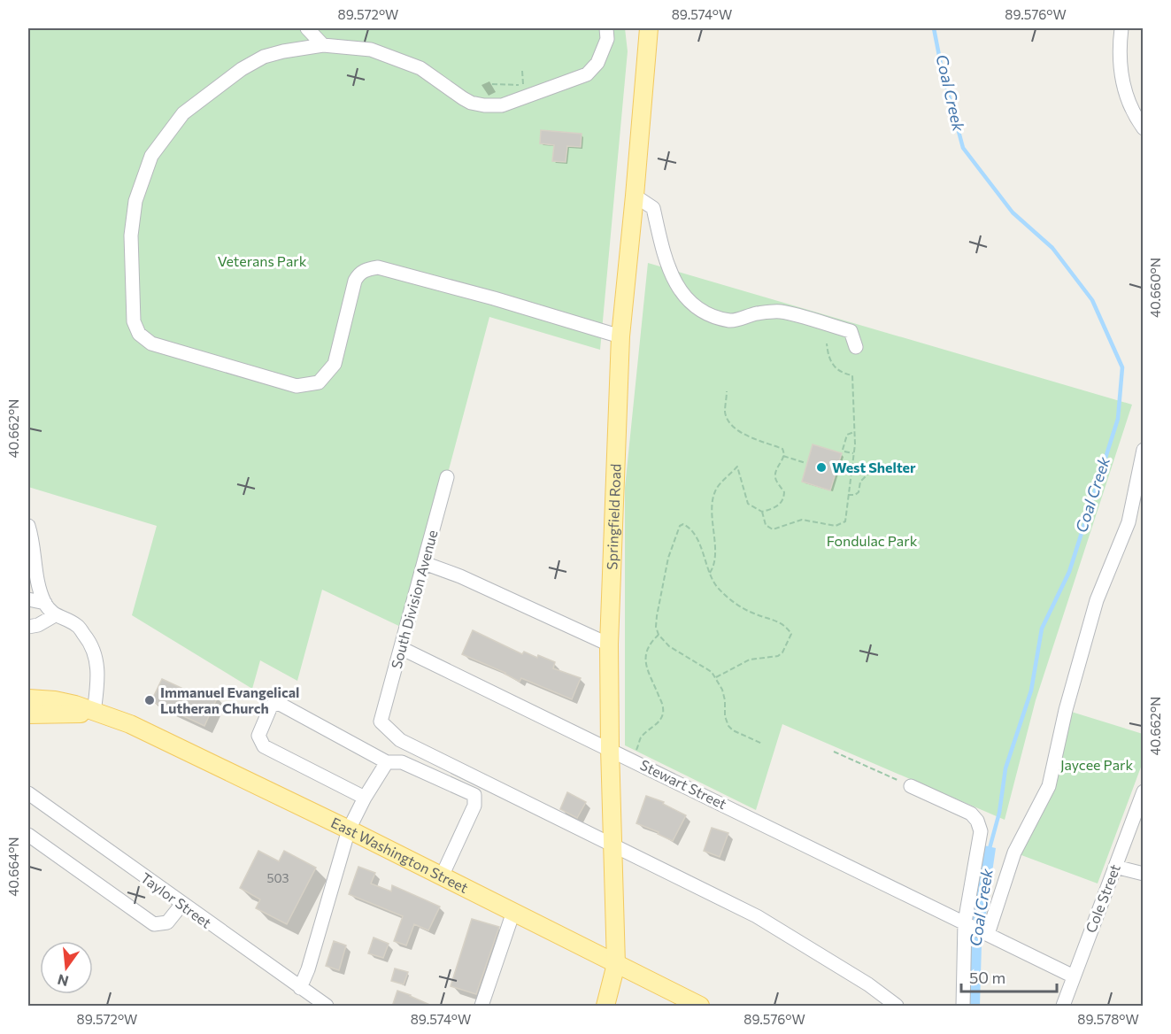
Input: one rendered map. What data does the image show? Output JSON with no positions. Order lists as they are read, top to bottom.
{
  "streets": {
    "main road": ["Springfield Road", "East Washington Street"],
    "street": [
      "South Division Avenue",
      "Stewart Street",
      "Cole Street",
      "Taylor Street"
    ]
  },
  "crossings": [
    ["Springfield Road", "South Division Avenue"],
    ["Springfield Road", "Stewart Street"],
    ["Springfield Road", "East Washington Street"],
    ["South Division Avenue", "Stewart Street"]
  ],
  "water": ["Coal Creek"],
  "parks": ["Veterans Park", "Fondulac Park", "Jaycee Park"],
  "places": ["West Shelter", "Immanuel Evangelical Lutheran Church"],
  "house_numbers": ["503"],
  "scale_bar": "50 m",
  "north": "bottom",
  "coordinates": [
    "89.572°W",
    "89.574°W",
    "89.576°W",
    "40.660°N",
    "40.662°N",
    "40.664°N",
    "89.578°W"
  ]
}
